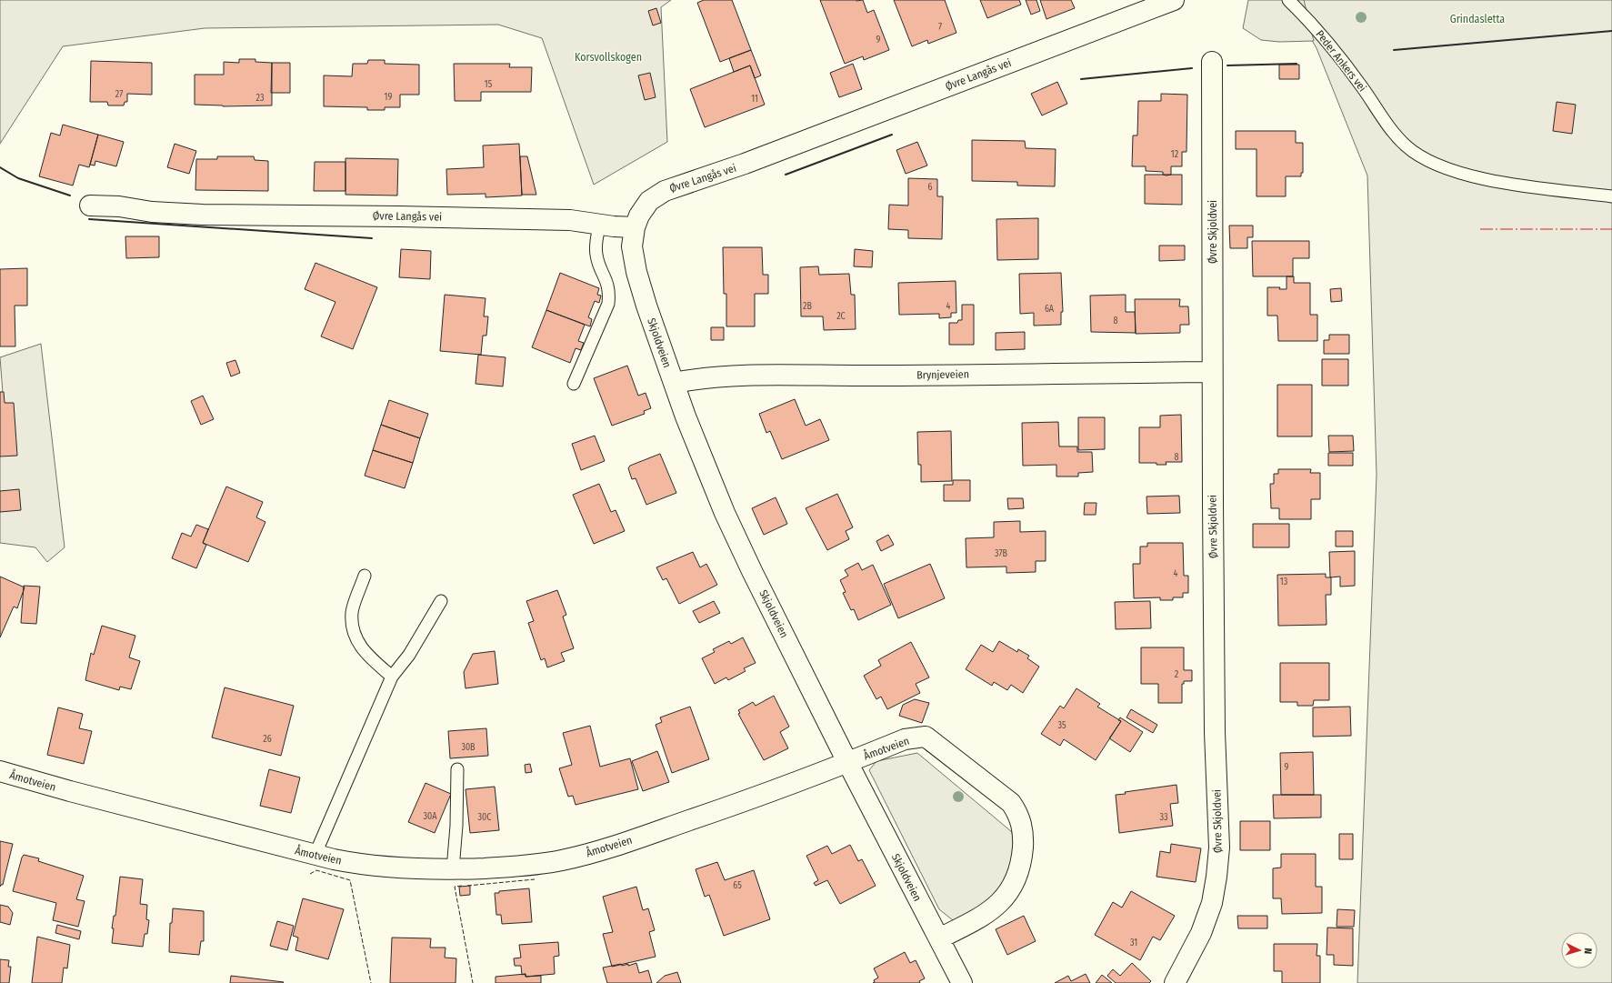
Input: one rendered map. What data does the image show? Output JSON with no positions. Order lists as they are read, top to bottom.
{
  "streets": {
    "street": [
      "Øvre Langås vei",
      "Øvre Skjoldvei",
      "Skjoldveien",
      "Brynjeveien",
      "Åmotveien"
    ],
    "lane": ["Peder Ankers vei"]
  },
  "crossings": [
    ["Øvre Langås vei", "Skjoldveien"],
    ["Øvre Skjoldvei", "Brynjeveien"],
    ["Skjoldveien", "Brynjeveien"],
    ["Skjoldveien", "Åmotveien"]
  ],
  "parks": ["Grindasletta", "Korsvollskogen"],
  "house_numbers": [
    "7",
    "9",
    "15",
    "27",
    "19",
    "23",
    "11",
    "12",
    "6",
    "2B",
    "4",
    "6A",
    "2C",
    "8",
    "8",
    "37B",
    "4",
    "13",
    "2",
    "35",
    "26",
    "30B",
    "9",
    "30A",
    "30C",
    "33",
    "65",
    "31"
  ],
  "north": "right"
}
